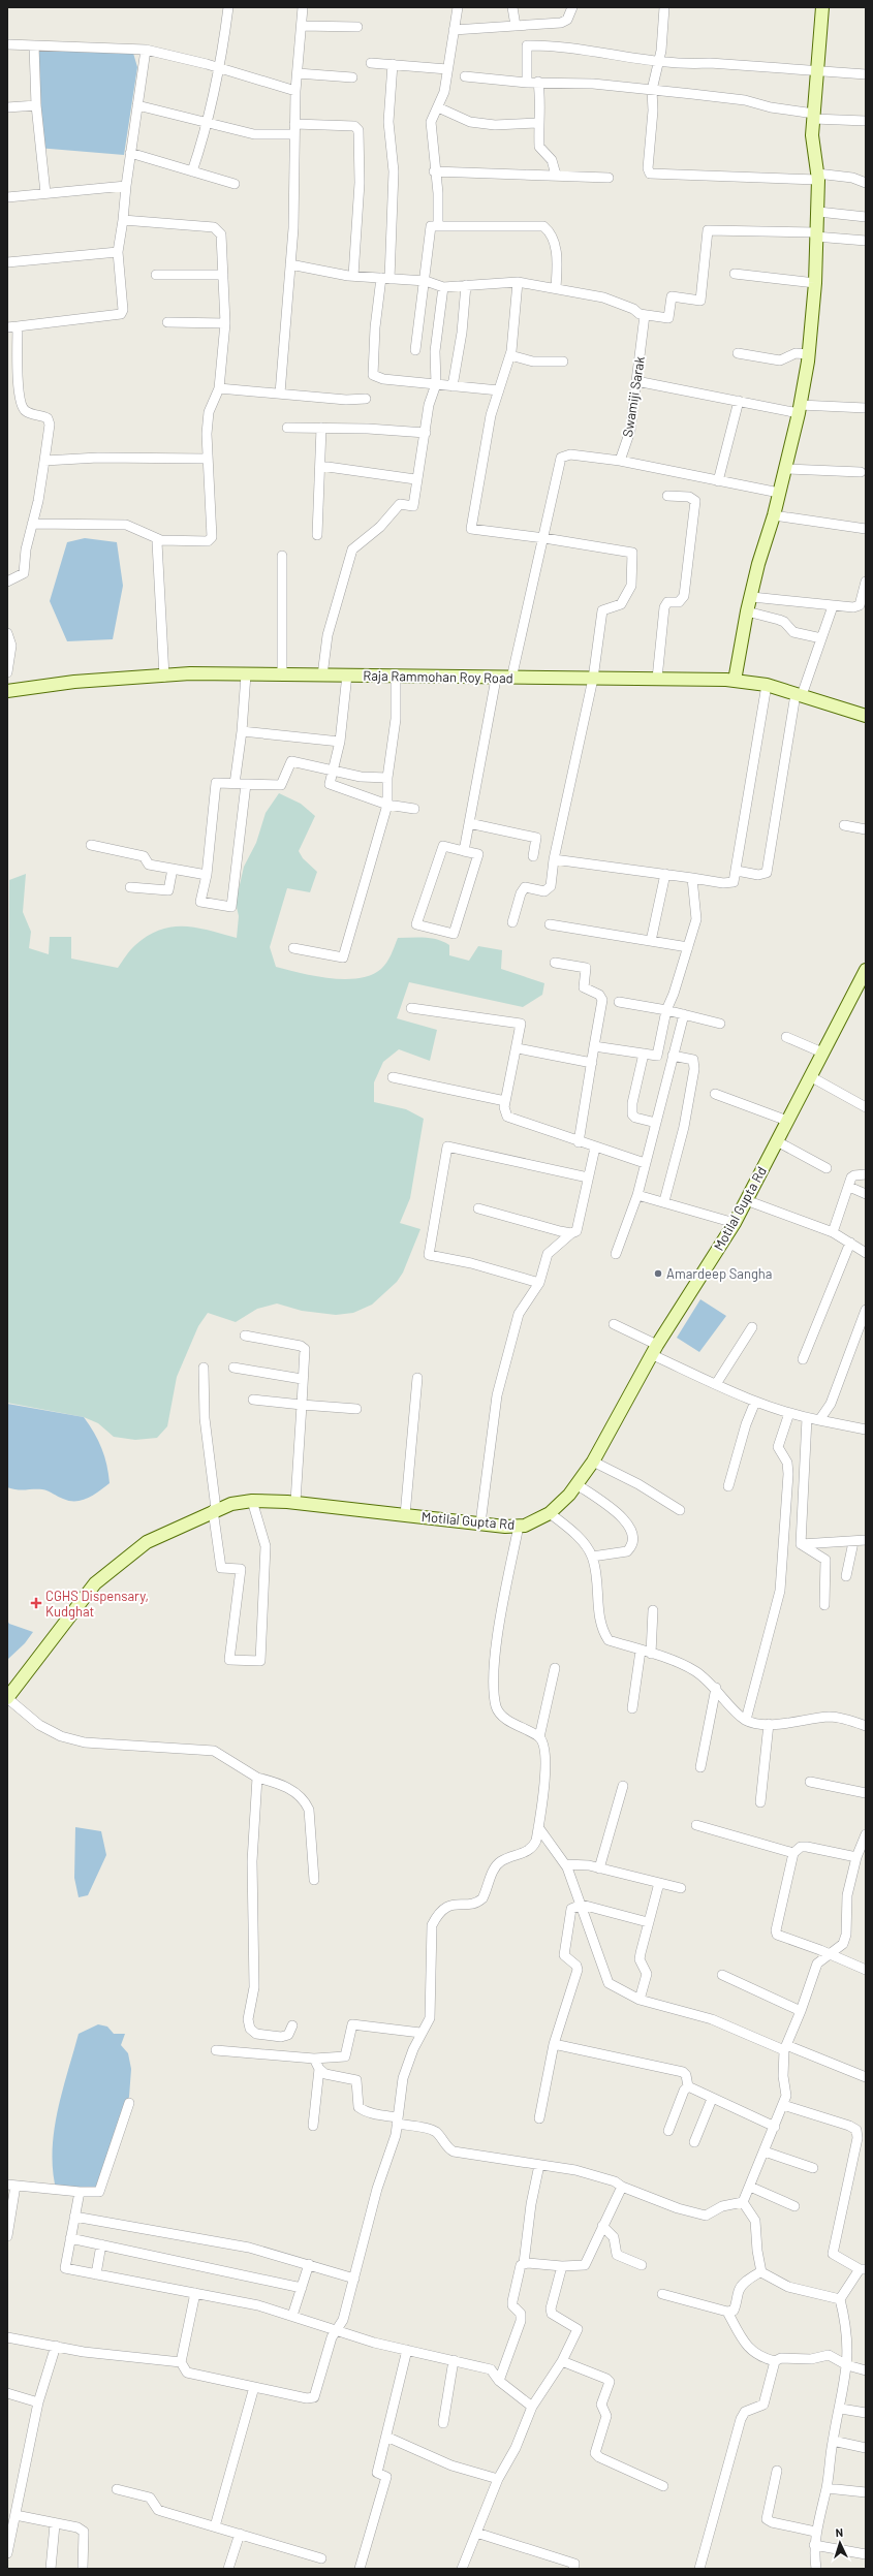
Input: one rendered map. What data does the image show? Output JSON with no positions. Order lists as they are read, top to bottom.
{
  "streets": {
    "street": ["Swamiji Sarak", "Raja Rammohan Roy Road", "Motilal Gupta Rd"]
  },
  "places": {
    "other": ["Amardeep Sangha"],
    "health": ["CGHS Dispensary, Kudghat"]
  },
  "north": "top"
}
